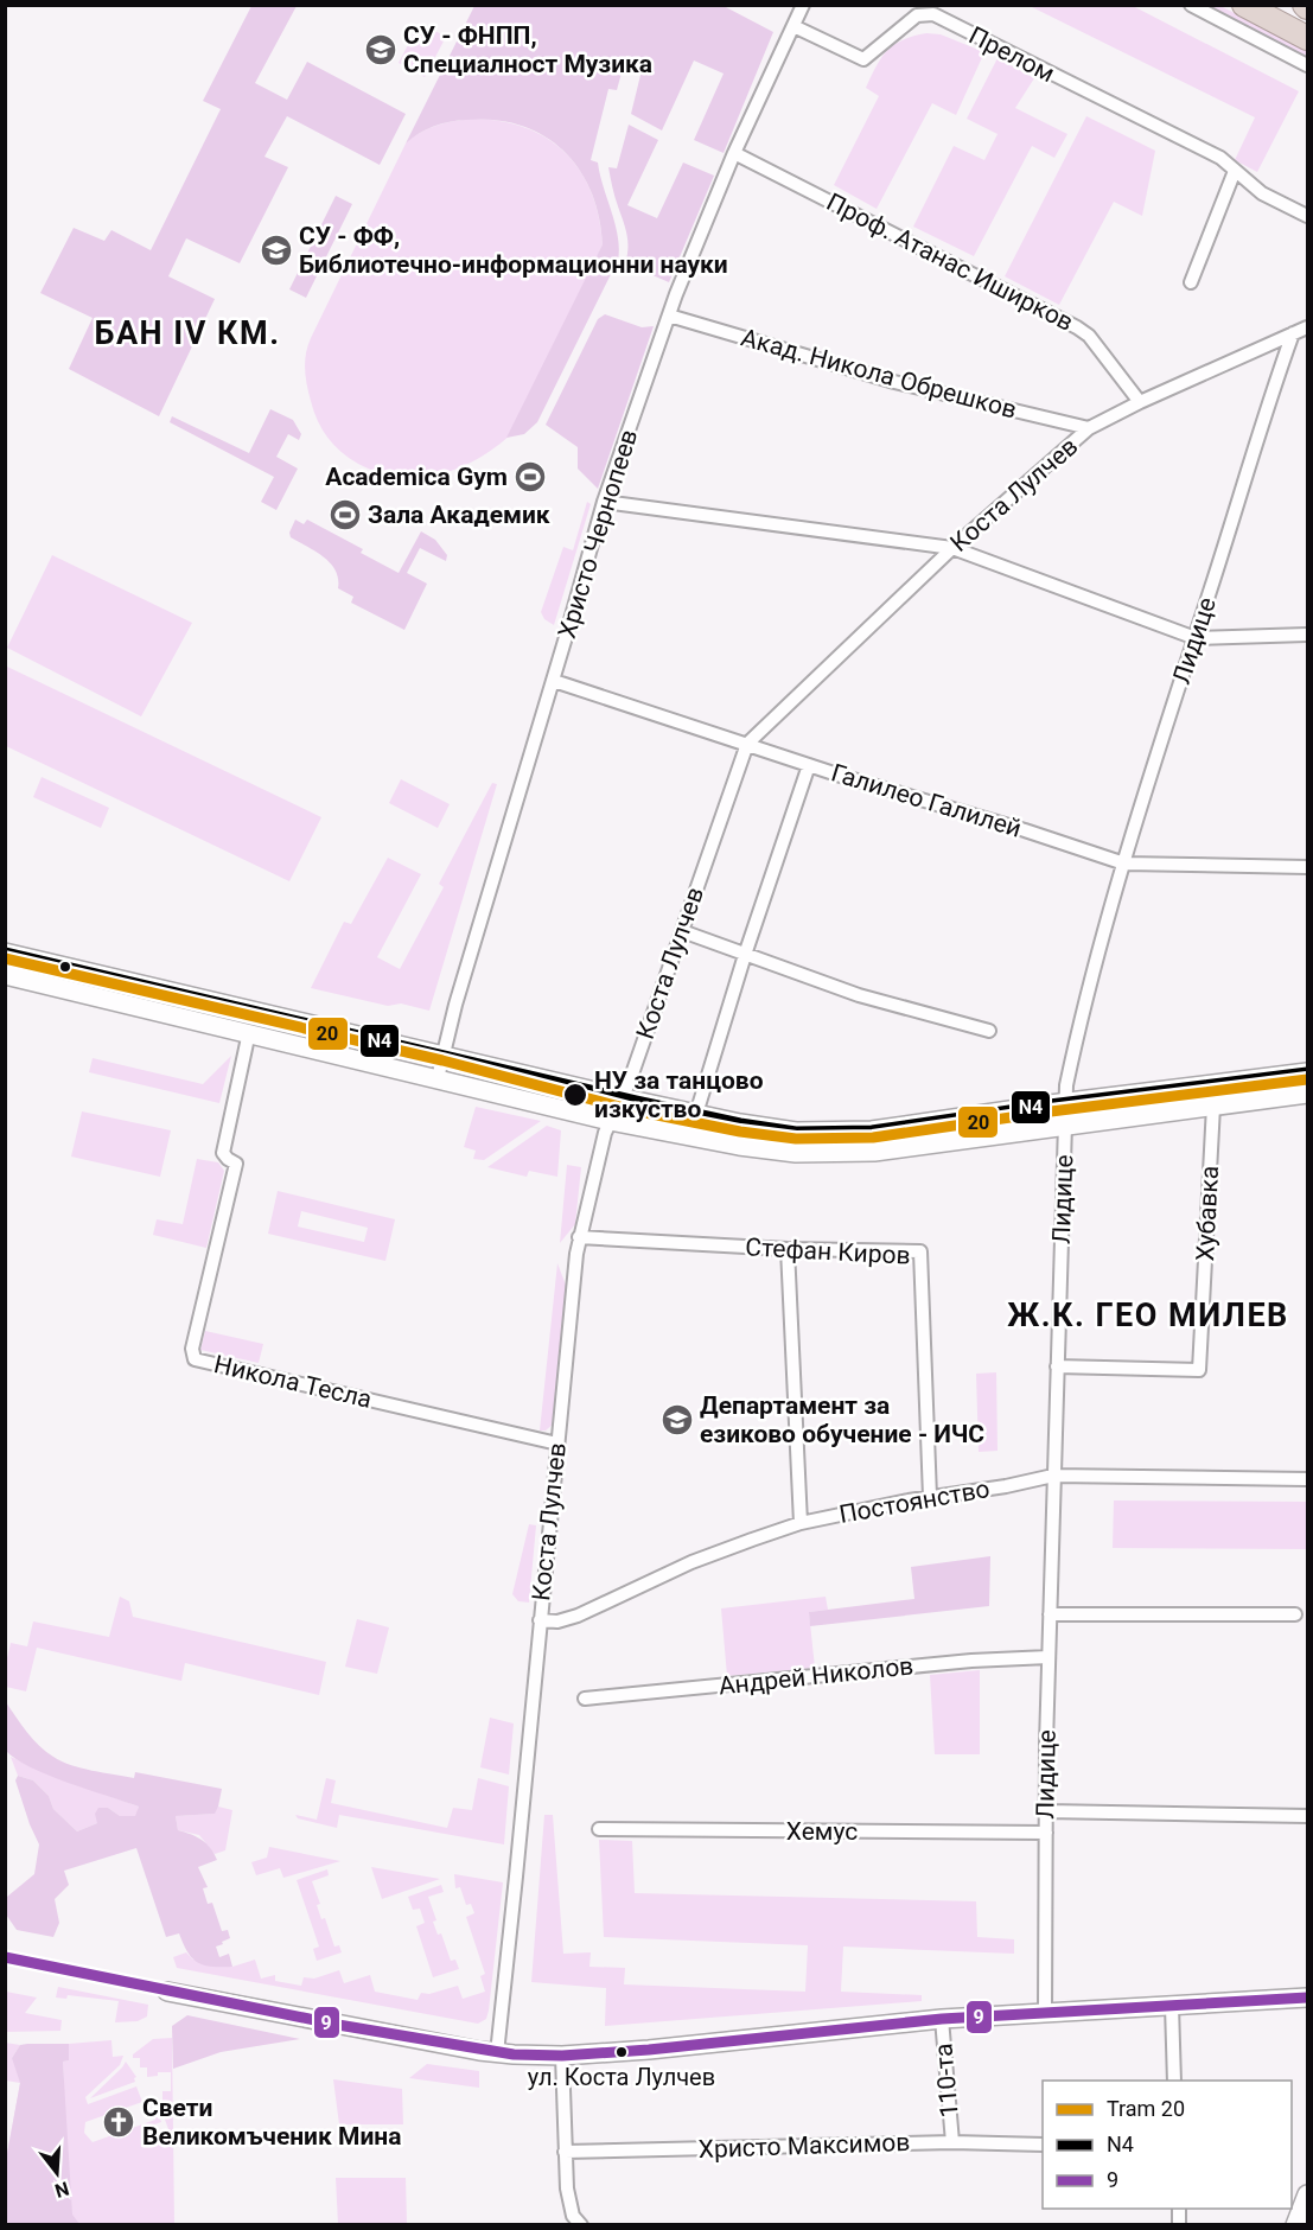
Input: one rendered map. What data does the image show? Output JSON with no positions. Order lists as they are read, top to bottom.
{
  "streets": {
    "street": [
      "Прелом",
      "Проф. Атанас Иширков",
      "Акад. Никола Обрешков",
      "Коста Лулчев",
      "Христо Чернопеев",
      "Лидице",
      "Галилео Галилей",
      "Хубавка",
      "Стефан Киров",
      "Никола Тесла",
      "Постоянство",
      "Андрей Николов",
      "Хемус",
      "110-та",
      "Христо Максимов"
    ]
  },
  "crossings": [
    ["Прелом", "Христо Чернопеев"],
    ["Проф. Атанас Иширков", "Коста Лулчев"],
    ["Проф. Атанас Иширков", "Христо Чернопеев"],
    ["Акад. Никола Обрешков", "Коста Лулчев"],
    ["Акад. Никола Обрешков", "Христо Чернопеев"],
    ["Коста Лулчев", "Лидице"],
    ["Коста Лулчев", "Галилео Галилей"],
    ["Коста Лулчев", "Стефан Киров"],
    ["Коста Лулчев", "Никола Тесла"],
    ["Коста Лулчев", "Постоянство"],
    ["Христо Чернопеев", "Галилео Галилей"],
    ["Лидице", "Галилео Галилей"],
    ["Лидице", "Хубавка"],
    ["Лидице", "Постоянство"],
    ["Лидице", "Андрей Николов"],
    ["Лидице", "Хемус"],
    ["Стефан Киров", "Постоянство"],
    ["110-та", "Христо Максимов"]
  ],
  "districts": ["БАН IV КМ.", "Ж.К. ГЕО МИЛЕВ"],
  "places": {
    "school or university": ["СУ - ФНПП, Специалност Музика", "СУ - ФФ, Библиотечно-информационни науки", "Департамент за езиково обучение - ИЧС"],
    "sports": ["Academica Gym", "Зала Академик"],
    "other": ["НУ за танцово изкуство", "ул. Коста Лулчев"],
    "church": ["Свети Великомъченик Мина"]
  },
  "lines": ["transit line N4", "tram line 20", "transit line 9"],
  "legend": ["Tram 20", "N4", "9"],
  "north": "bottom"
}
